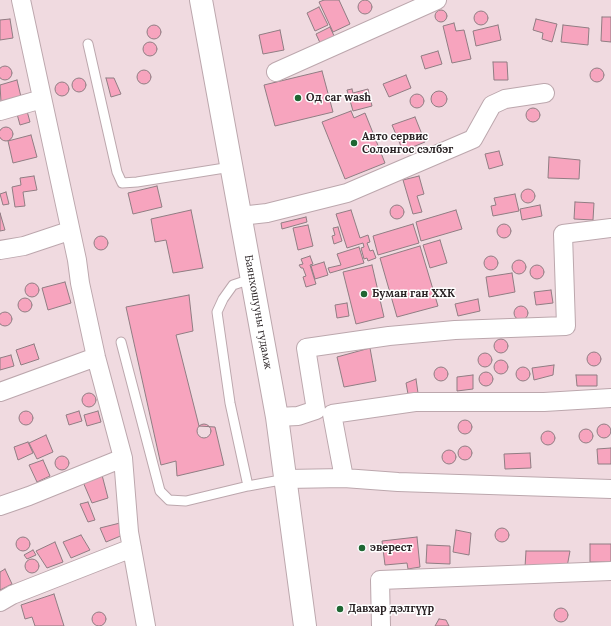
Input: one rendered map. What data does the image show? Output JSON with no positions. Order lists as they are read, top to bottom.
{
  "streets": {
    "main road": ["Баянхошууны гудамж"]
  },
  "places": [
    "Од car wash",
    "Авто сервис Солонгос сэлбэг",
    "Буман ган ХХК",
    "эверест",
    "Давхар дэлгүүр"
  ]
}
